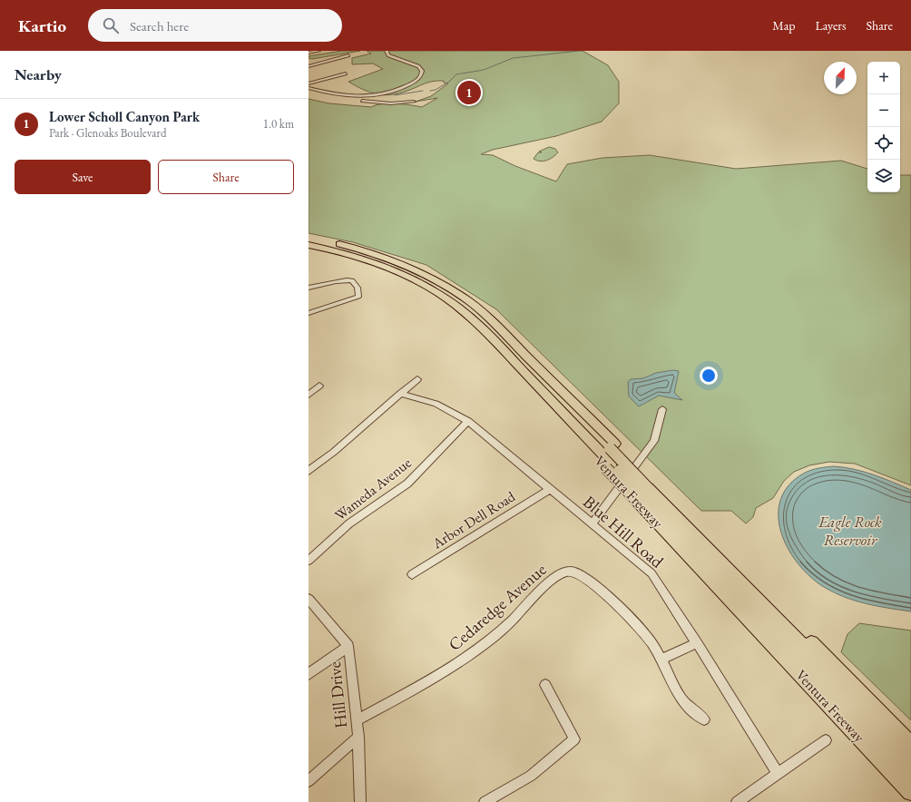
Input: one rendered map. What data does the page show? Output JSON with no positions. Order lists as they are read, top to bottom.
{
  "streets": {
    "highway": ["Ventura Freeway"],
    "street": [
      "Wameda Avenue",
      "Arbor Dell Road",
      "Blue Hill Road",
      "Cedaredge Avenue",
      "Hill Drive"
    ]
  },
  "crossings": [
    ["Wameda Avenue", "Blue Hill Road"],
    ["Arbor Dell Road", "Blue Hill Road"],
    ["Cedaredge Avenue", "Hill Drive"]
  ],
  "water": ["Eagle Rock Reservoir"],
  "north": "top right",
  "page": {
    "header": "Kartio",
    "search": "Search here",
    "nav": ["Map", "Layers", "Share"],
    "heading": "Nearby",
    "map_buttons": ["+", "−"],
    "pins": "1",
    "list": [
      {
        "mark": "1",
        "name": "Lower Scholl Canyon Park",
        "note": "Park · Glenoaks Boulevard",
        "value": "1.0 km"
      }
    ],
    "buttons": ["Save", "Share"]
  }
}
